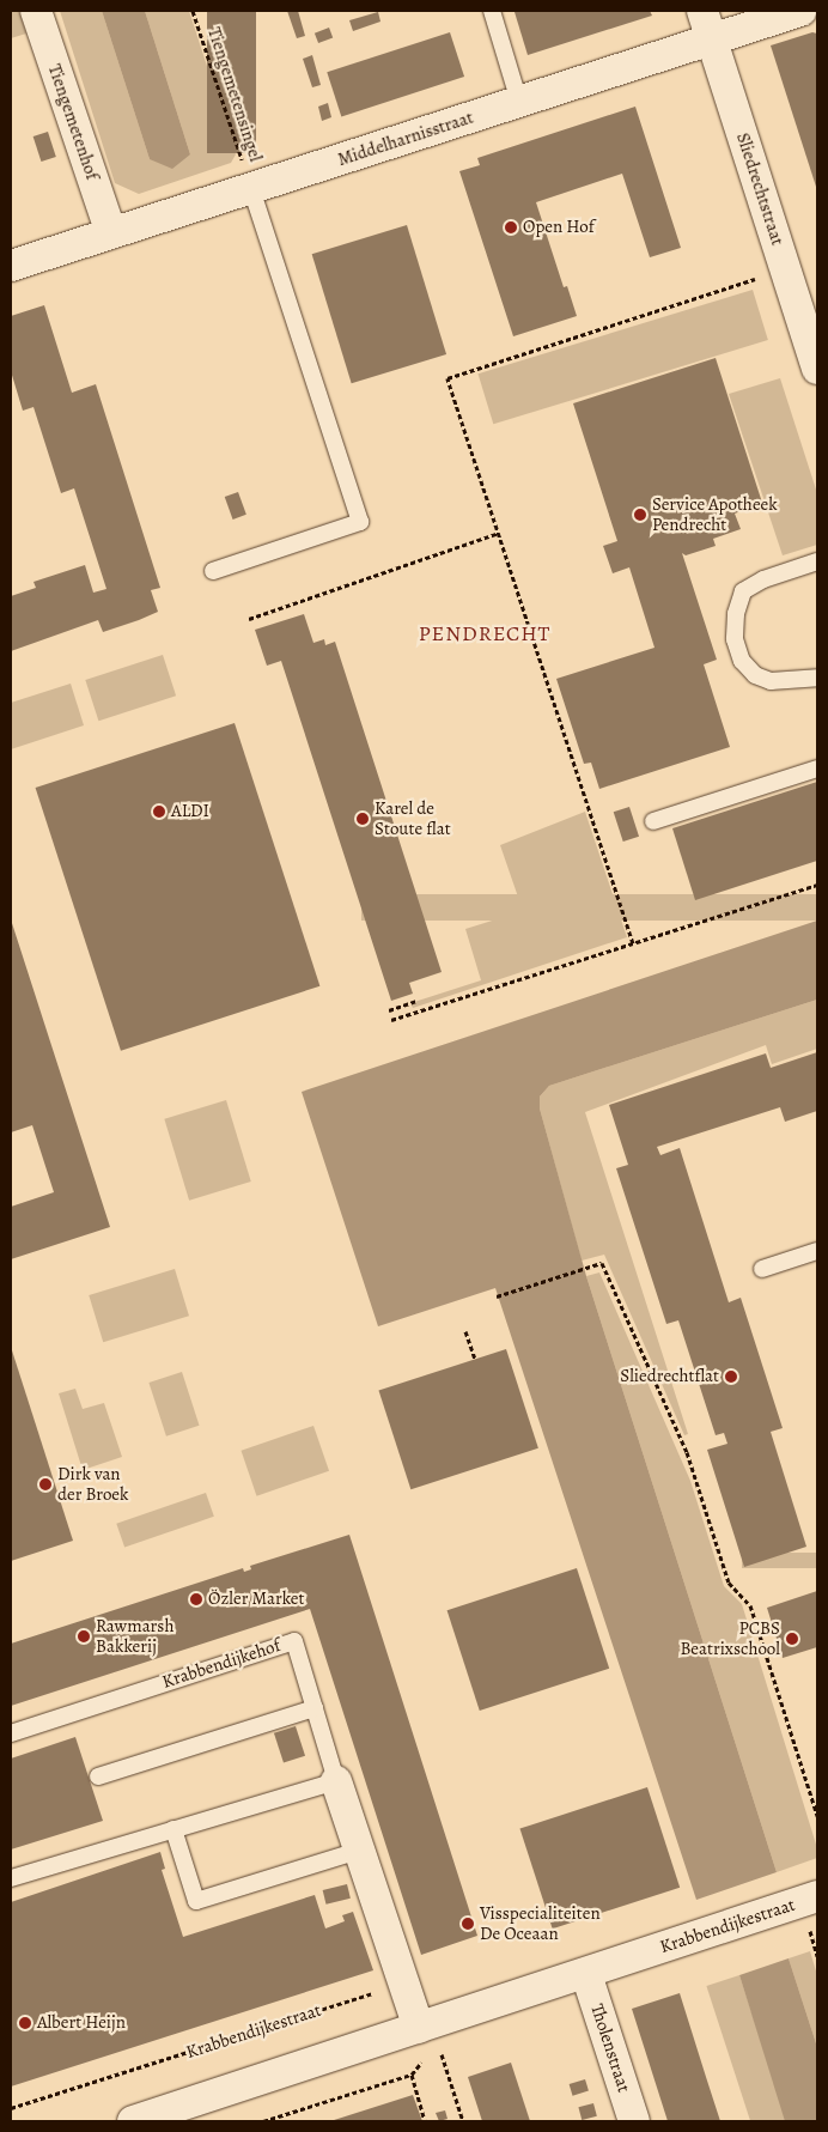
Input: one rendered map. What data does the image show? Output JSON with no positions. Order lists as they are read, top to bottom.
{
  "streets": {
    "street": [
      "Tiengemetenhof",
      "Middelharnisstraat",
      "Sliedrechtstraat",
      "Krabbendijkehof",
      "Krabbendijkestraat",
      "Tholenstraat"
    ],
    "path": ["Tiengemetensingel"]
  },
  "crossings": [
    ["Tiengemetensingel", "Middelharnisstraat"],
    ["Tiengemetenhof", "Middelharnisstraat"],
    ["Middelharnisstraat", "Sliedrechtstraat"],
    ["Krabbendijkehof", "Krabbendijkestraat"],
    ["Krabbendijkestraat", "Tholenstraat"]
  ],
  "districts": ["PENDRECHT"],
  "places": [
    "Open Hof",
    "Service Apotheek Pendrecht",
    "ALDI",
    "Karel de Stoute flat",
    "Sliedrechtflat",
    "Dirk van der Broek",
    "Özler Market",
    "Rawmarsh Bakkerij",
    "PCBS Beatrixschool",
    "Visspecialiteiten De Oceaan",
    "Albert Heijn"
  ]
}
